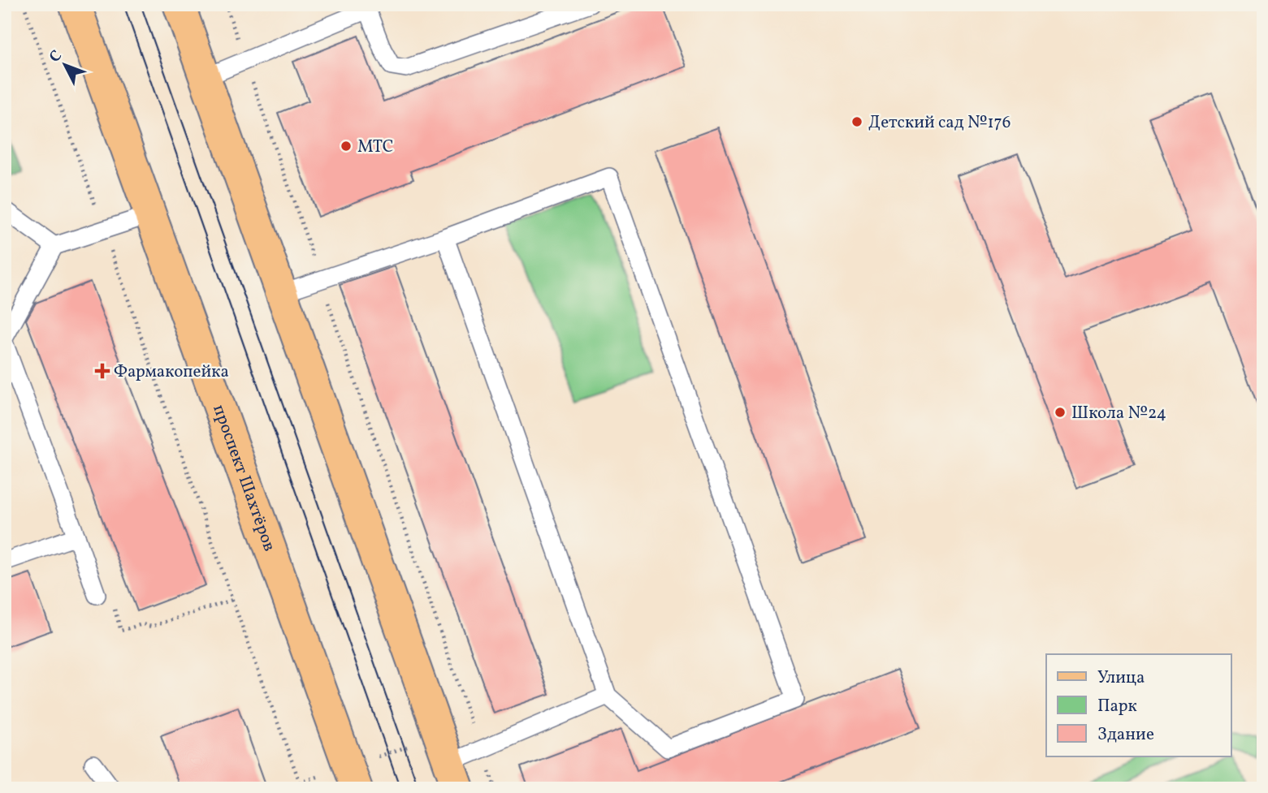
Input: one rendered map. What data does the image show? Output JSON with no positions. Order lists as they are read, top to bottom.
{
  "streets": {
    "main road": ["проспект Шахтёров"]
  },
  "places": {
    "other": ["Детский сад №176", "МТС", "Школа №24"],
    "health": ["Фармакопейка"]
  },
  "legend": ["Улица", "Парк", "Здание"],
  "north": "top left"
}
